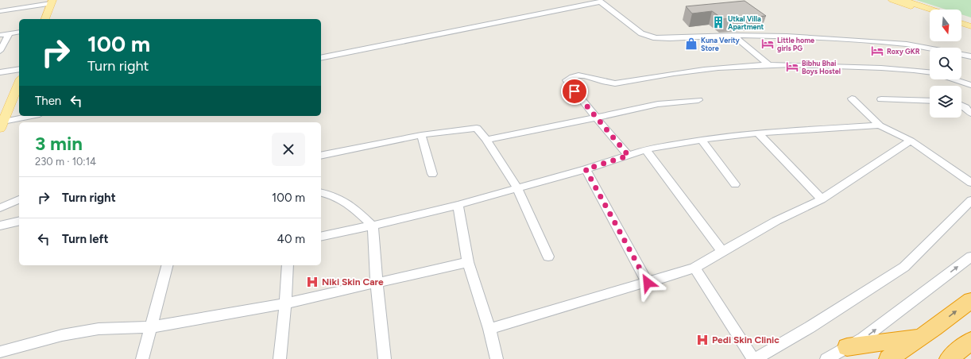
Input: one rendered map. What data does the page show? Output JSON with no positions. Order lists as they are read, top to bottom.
{
  "places": {
    "building": ["Utkal Villa Apartment"],
    "shop": ["Kuna Verity Store"],
    "hotel": ["Little home girls PG", "Roxy GKR", "Bibhu Bhai Boys Hostel"],
    "hospital": ["Niki Skin Care", "Pedi Skin Clinic"]
  },
  "north": "bottom",
  "page": {
    "turn": ["100 m", "Turn right"],
    "then": "Then",
    "heading": ["3 min", "230 m · 10:14"],
    "list": [
      {
        "name": "Turn right",
        "value": "100 m"
      },
      {
        "name": "Turn left",
        "value": "40 m"
      }
    ]
  }
}
